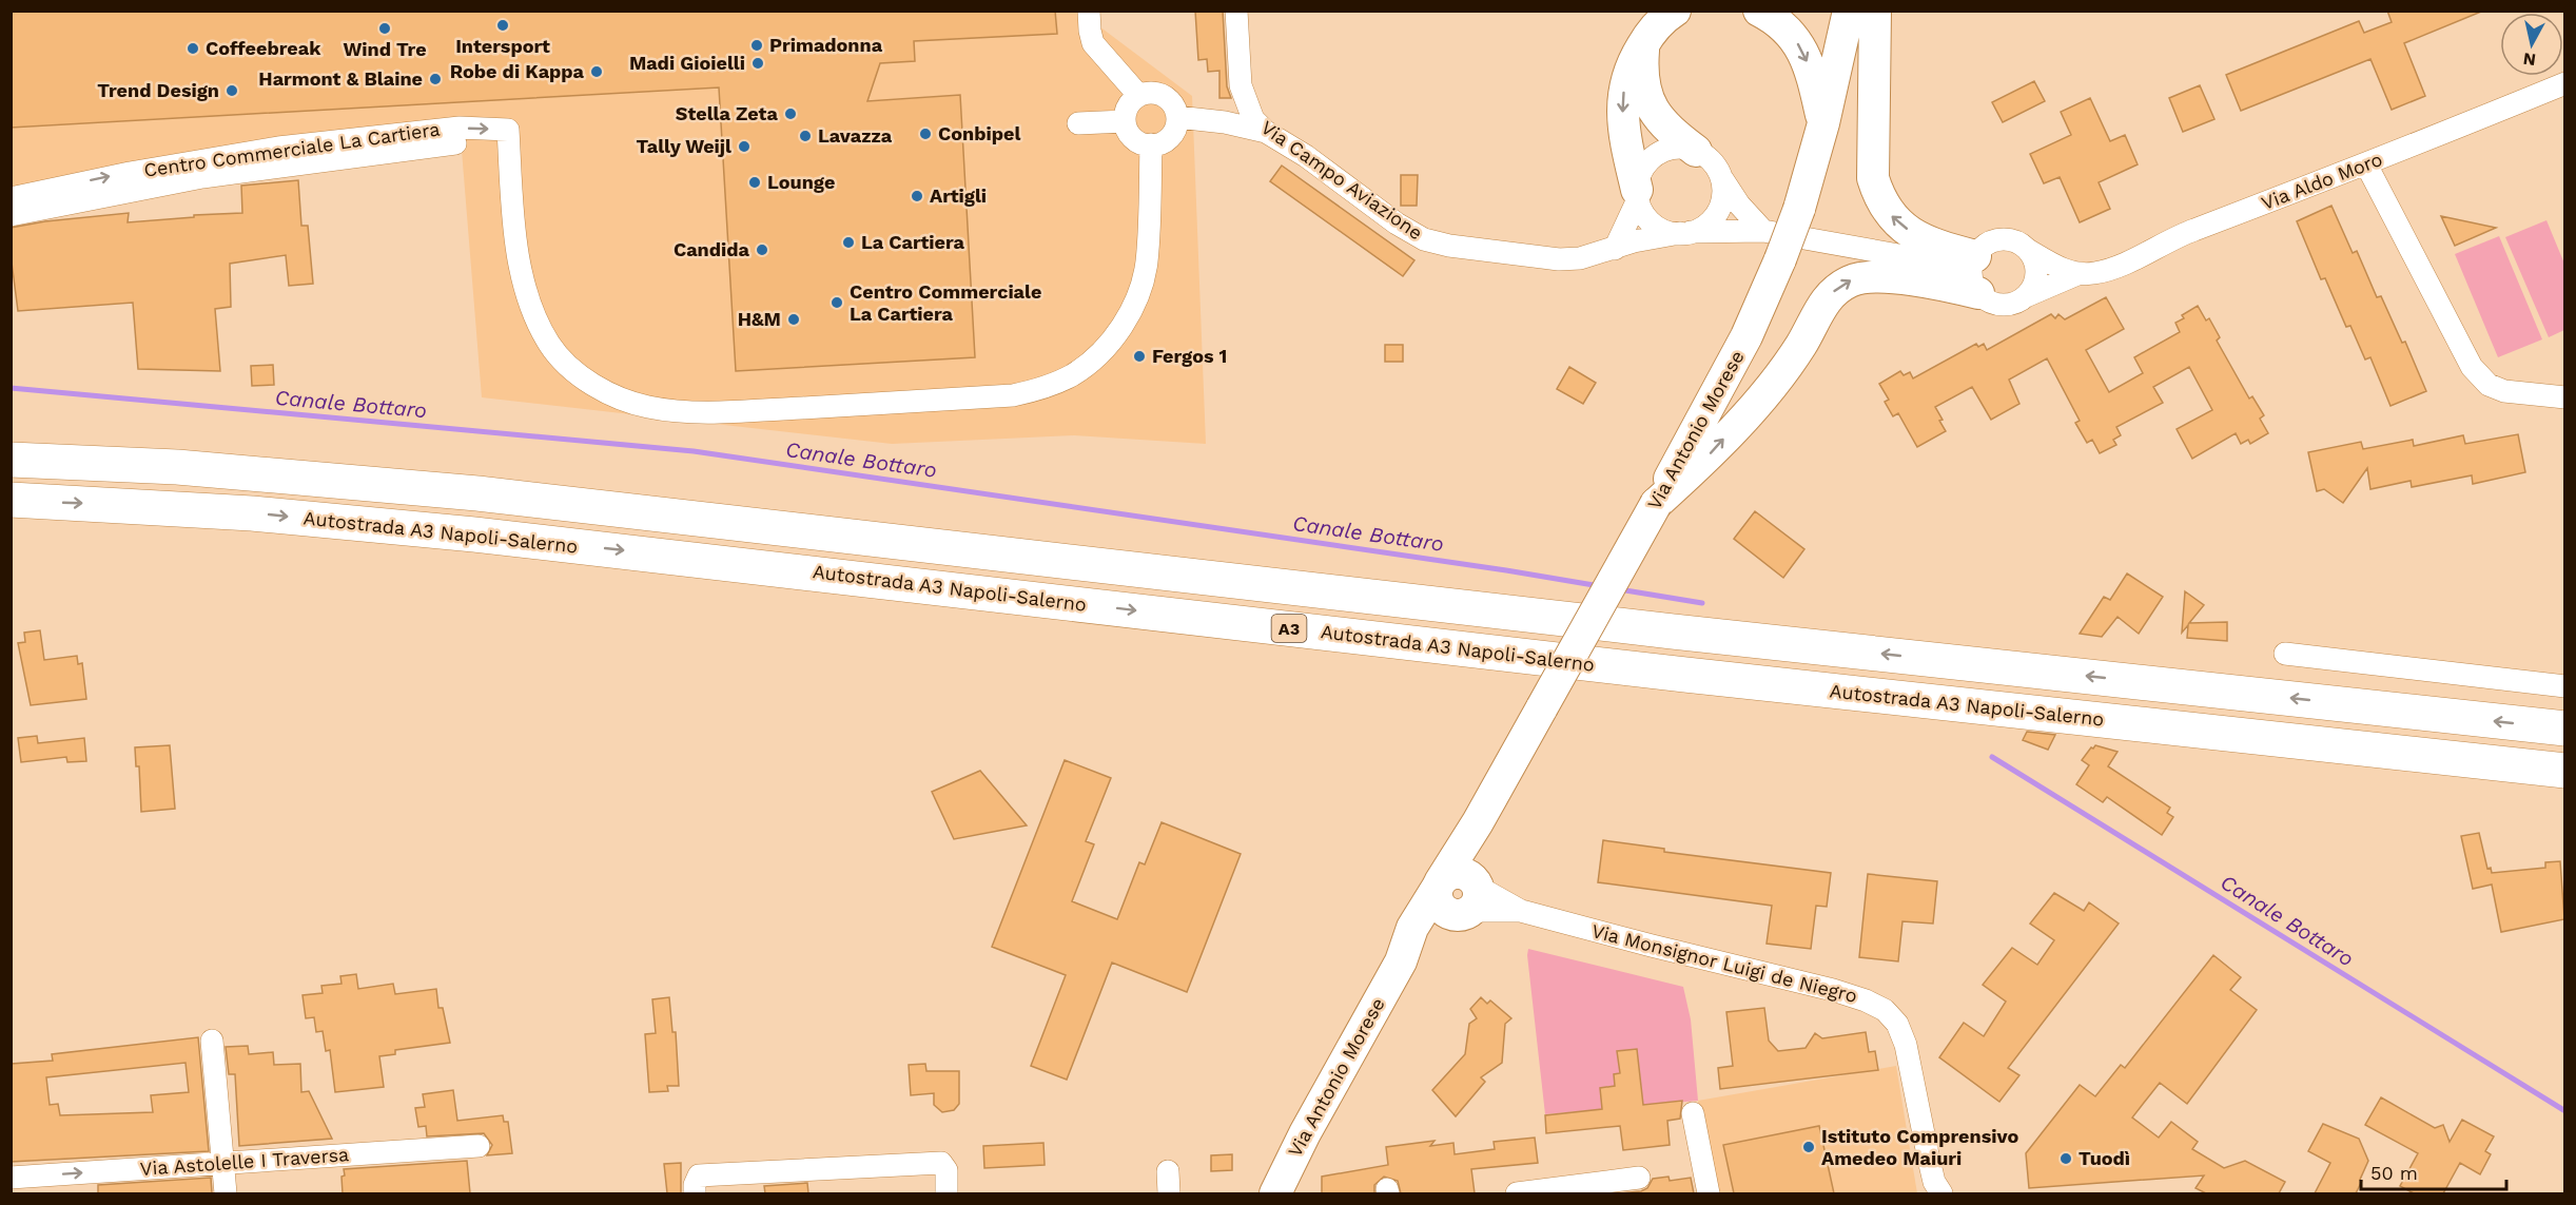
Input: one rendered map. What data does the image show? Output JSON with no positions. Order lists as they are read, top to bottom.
{
  "streets": {
    "highway": ["Autostrada A3 Napoli-Salerno", "A3"],
    "street": [
      "Centro Commerciale La Cartiera",
      "Via Campo Aviazione",
      "Via Aldo Moro",
      "Via Antonio Morese",
      "Via Monsignor Luigi de Niegro",
      "Via Astolelle I Traversa"
    ]
  },
  "crossings": [
    ["Via Antonio Morese", "Via Monsignor Luigi de Niegro"]
  ],
  "one_way": ["Via Astolelle I Traversa"],
  "water": ["Canale Bottaro"],
  "places": [
    "Intersport",
    "Wind Tre",
    "Primadonna",
    "Coffeebreak",
    "Madi Gioielli",
    "Robe di Kappa",
    "Harmont & Blaine",
    "Trend Design",
    "Stella Zeta",
    "Conbipel",
    "Lavazza",
    "Tally Weijl",
    "Lounge",
    "Artigli",
    "La Cartiera",
    "Candida",
    "Centro Commerciale La Cartiera",
    "H&M",
    "Fergos 1",
    "Istituto Comprensivo Amedeo Maiuri",
    "Tuodì"
  ],
  "scale_bar": "50 m",
  "north": "bottom"
}
